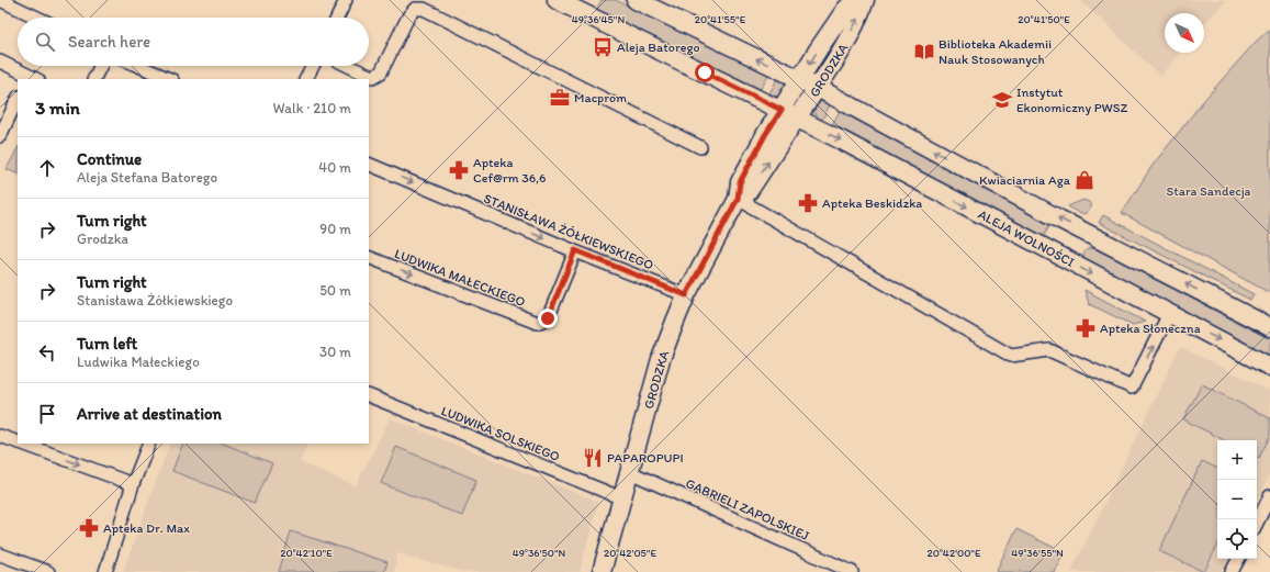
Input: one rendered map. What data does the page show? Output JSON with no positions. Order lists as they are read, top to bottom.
{
  "streets": {
    "street": [
      "GRODZKA",
      "STANISŁAWA ŻÓŁKIEWSKIEGO",
      "ALEJA WOLNOŚCI",
      "LUDWIKA MAŁECKIEGO",
      "LUDWIKA SOLSKIEGO",
      "GABRIELI ZAPOLSKIEJ"
    ]
  },
  "crossings": [
    ["GRODZKA", "STANISŁAWA ŻÓŁKIEWSKIEGO"],
    ["GRODZKA", "ALEJA WOLNOŚCI"],
    ["GRODZKA", "LUDWIKA SOLSKIEGO"],
    ["GRODZKA", "GABRIELI ZAPOLSKIEJ"],
    ["STANISŁAWA ŻÓŁKIEWSKIEGO", "LUDWIKA MAŁECKIEGO"]
  ],
  "one_way": ["STANISŁAWA ŻÓŁKIEWSKIEGO"],
  "parks": ["Stara Sandecja"],
  "places": {
    "bus stop": ["Aleja Batorego"],
    "library": ["Biblioteka Akademii Nauk Stosowanych"],
    "office": ["Macprom"],
    "school or university": ["Instytut Ekonomiczny PWSZ"],
    "pharmacy": [
      "Apteka Cef@rm 36,6",
      "Apteka Beskidzka",
      "Apteka Słoneczna",
      "Apteka Dr. Max"
    ],
    "shop": ["Kwiaciarnia Aga"],
    "restaurant": ["PAPAROPUPI"]
  },
  "north": "bottom right",
  "page": {
    "search": "Search here",
    "heading": ["3 min", "Walk · 210 m"],
    "list": [
      ["Continue", "Aleja Stefana Batorego", "40 m"],
      ["Turn right", "Grodzka", "90 m"],
      ["Turn right", "Stanisława Żółkiewskiego", "50 m"],
      ["Turn left", "Ludwika Małeckiego", "30 m"],
      "Arrive at destination"
    ],
    "map_buttons": ["+", "−"]
  },
  "coordinates": [
    "49°36'45\"N",
    "20°41'55\"E",
    "20°41'50\"E",
    "20°42'10\"E",
    "49°36'50\"N",
    "49°36'55\"N",
    "20°42'05\"E",
    "20°42'00\"E"
  ]
}
